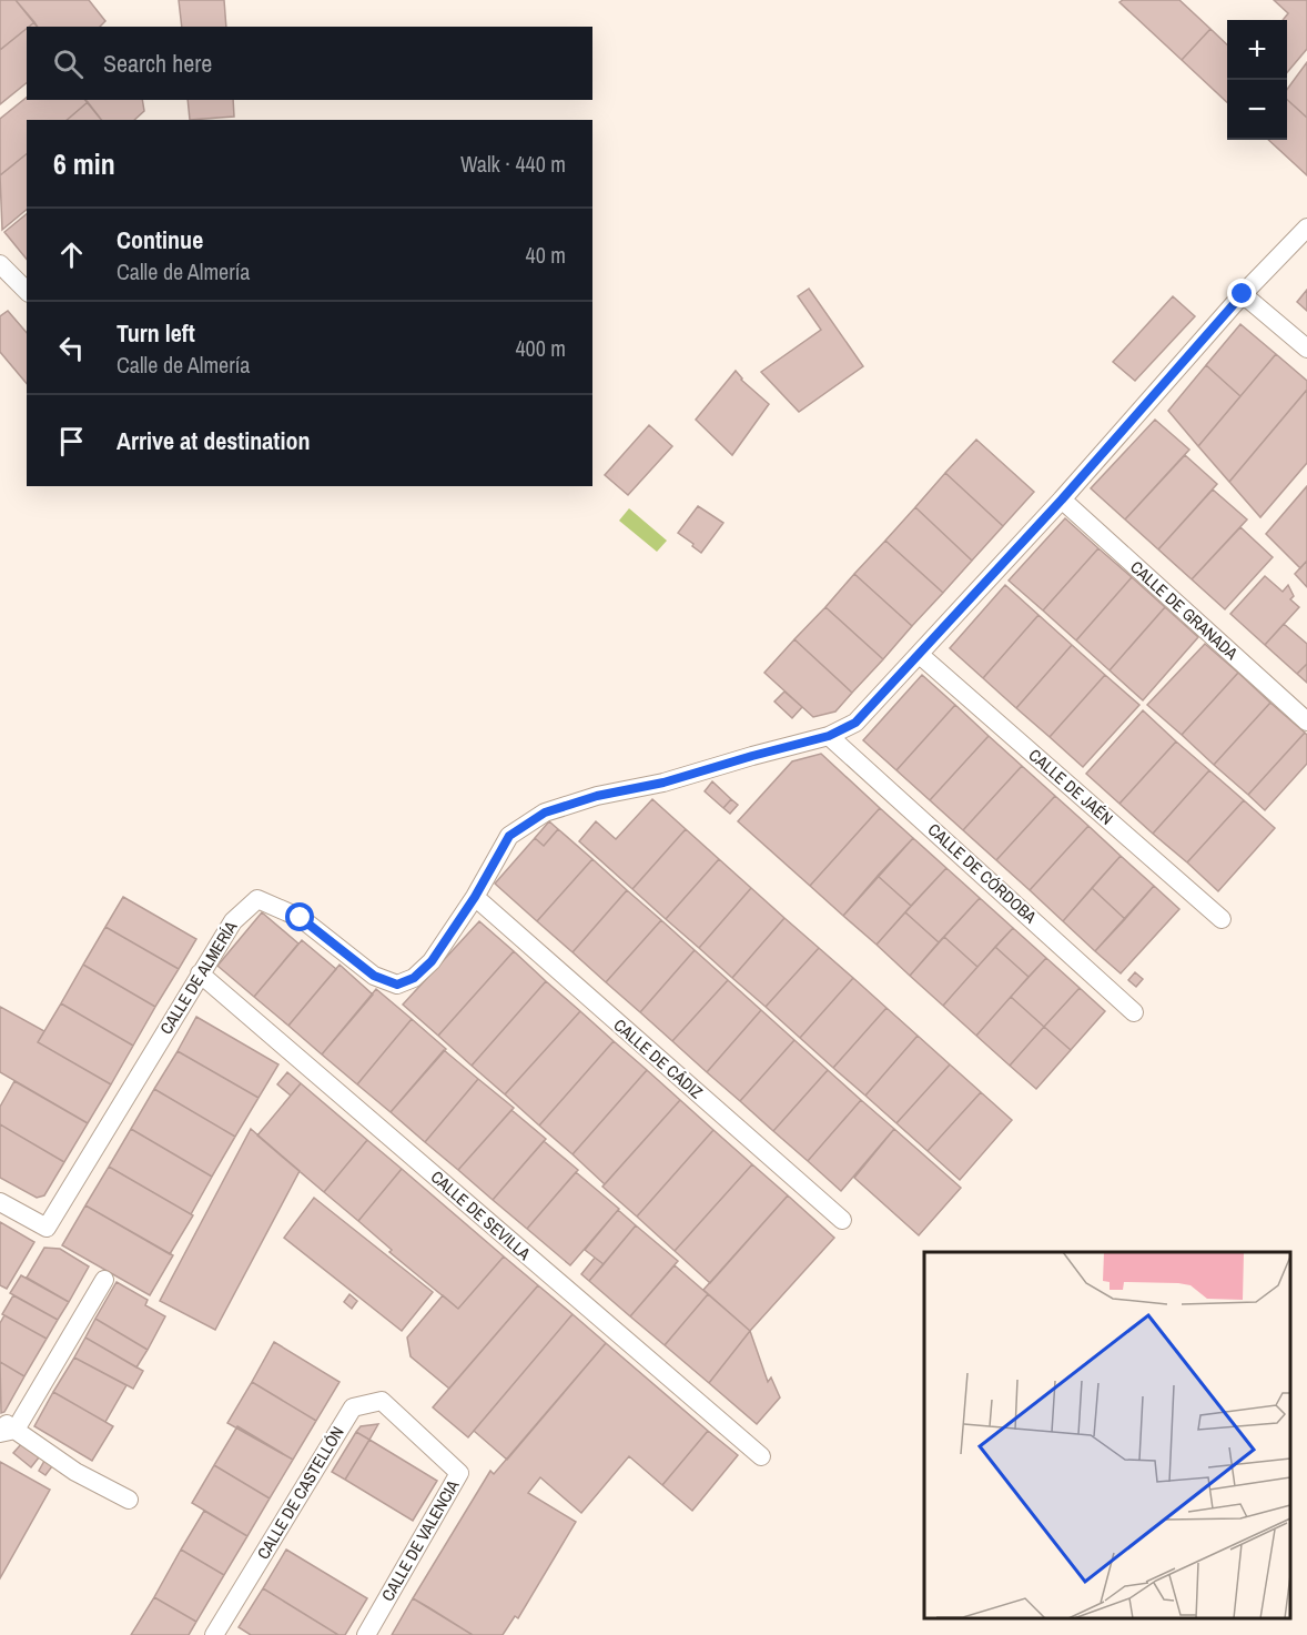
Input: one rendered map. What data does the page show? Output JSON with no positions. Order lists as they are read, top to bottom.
{
  "streets": {
    "street": [
      "CALLE DE GRANADA",
      "CALLE DE JAÉN",
      "CALLE DE CÓRDOBA",
      "CALLE DE ALMERÍA",
      "CALLE DE CÁDIZ",
      "CALLE DE SEVILLA",
      "CALLE DE CASTELLÓN",
      "CALLE DE VALENCIA"
    ]
  },
  "crossings": [
    ["CALLE DE GRANADA", "CALLE DE ALMERÍA"],
    ["CALLE DE JAÉN", "CALLE DE ALMERÍA"],
    ["CALLE DE CÓRDOBA", "CALLE DE ALMERÍA"],
    ["CALLE DE ALMERÍA", "CALLE DE CÁDIZ"],
    ["CALLE DE ALMERÍA", "CALLE DE SEVILLA"],
    ["CALLE DE CASTELLÓN", "CALLE DE VALENCIA"]
  ],
  "page": {
    "map_buttons": ["+", "−"],
    "search": "Search here",
    "heading": ["6 min", "Walk · 440 m"],
    "list": [
      ["Continue", "Calle de Almería", "40 m"],
      ["Turn left", "Calle de Almería", "400 m"],
      "Arrive at destination"
    ]
  }
}
